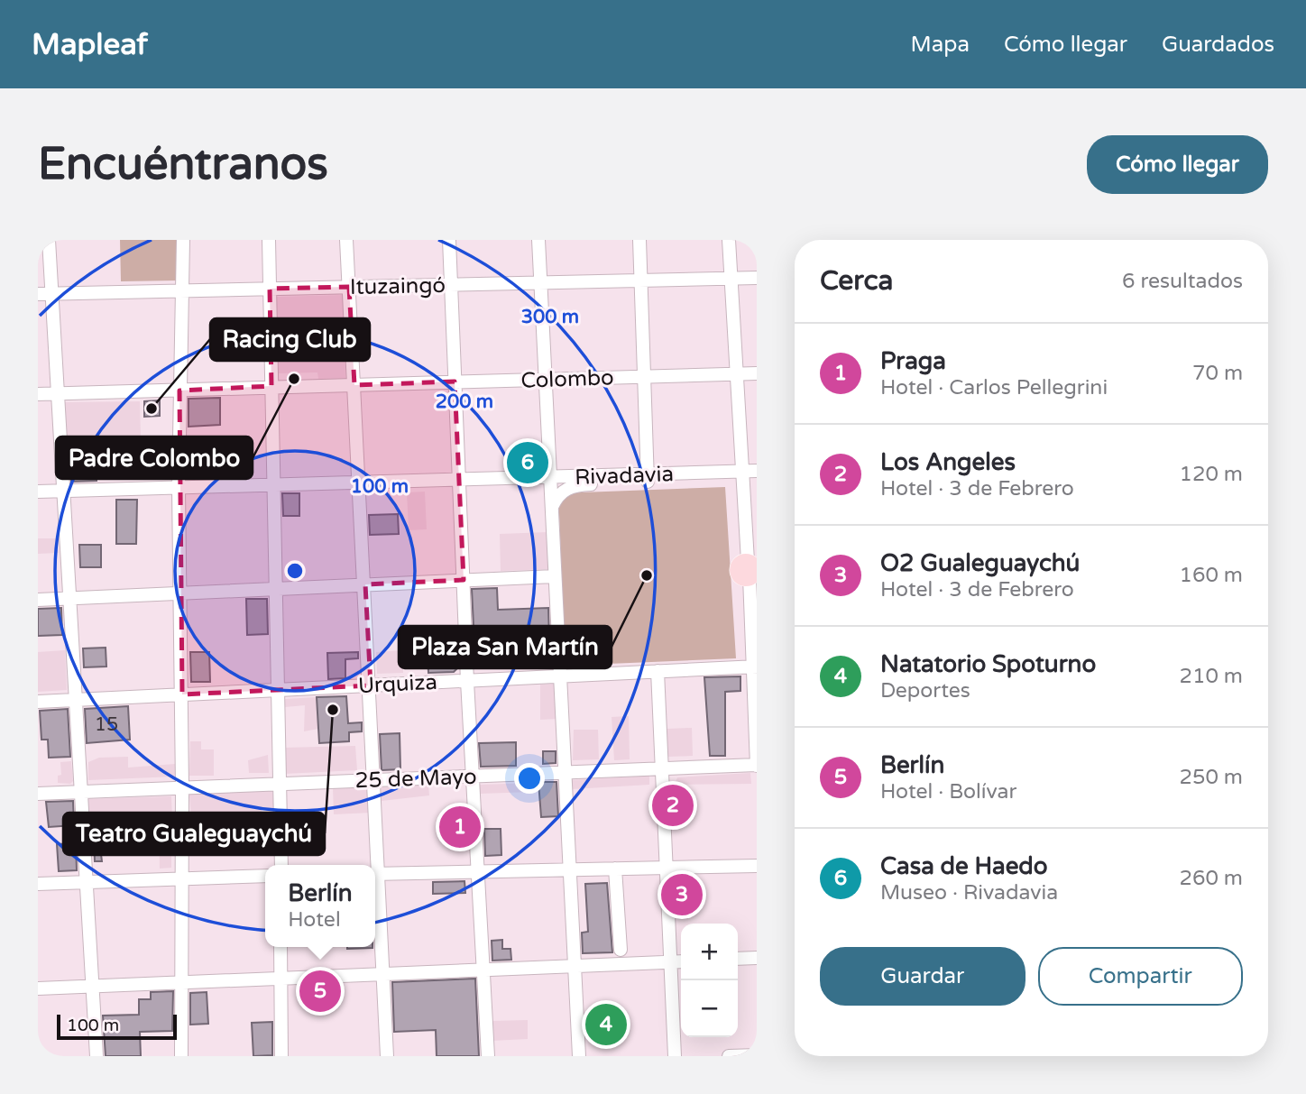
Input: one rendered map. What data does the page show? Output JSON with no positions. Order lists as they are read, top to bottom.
{
  "streets": {
    "street": [
      "Ituzaingó",
      "Colombo",
      "Rivadavia",
      "Urquiza",
      "25 de Mayo"
    ]
  },
  "places": [
    "Padre Colombo",
    "Racing Club",
    "Plaza San Martín",
    "Teatro Gualeguaychú"
  ],
  "house_numbers": ["15"],
  "scale_bar": "100 m",
  "page": {
    "header": "Mapleaf",
    "nav": ["Mapa", "Cómo llegar", "Guardados"],
    "buttons": [
      "Cómo llegar",
      ["Guardar", "Compartir"]
    ],
    "title": "Encuéntranos",
    "heading": ["Cerca", "6 resultados"],
    "list": [
      {
        "mark": "1",
        "name": "Praga",
        "note": "Hotel · Carlos Pellegrini",
        "value": "70 m"
      },
      {
        "mark": "2",
        "name": "Los Angeles",
        "note": "Hotel · 3 de Febrero",
        "value": "120 m"
      },
      {
        "mark": "3",
        "name": "O2 Gualeguaychú",
        "note": "Hotel · 3 de Febrero",
        "value": "160 m"
      },
      {
        "mark": "4",
        "name": "Natatorio Spoturno",
        "note": "Deportes",
        "value": "210 m"
      },
      {
        "mark": "5",
        "name": "Berlín",
        "note": "Hotel · Bolívar",
        "value": "250 m"
      },
      {
        "mark": "6",
        "name": "Casa de Haedo",
        "note": "Museo · Rivadavia",
        "value": "260 m"
      }
    ],
    "pins": [
      "6",
      "2",
      "1",
      "3",
      "5",
      "4"
    ],
    "popup": ["Berlín", "Hotel"],
    "map_buttons": ["+", "−"],
    "scale": "100 m"
  },
  "rings": ["300 m", "200 m", "100 m"]
}
